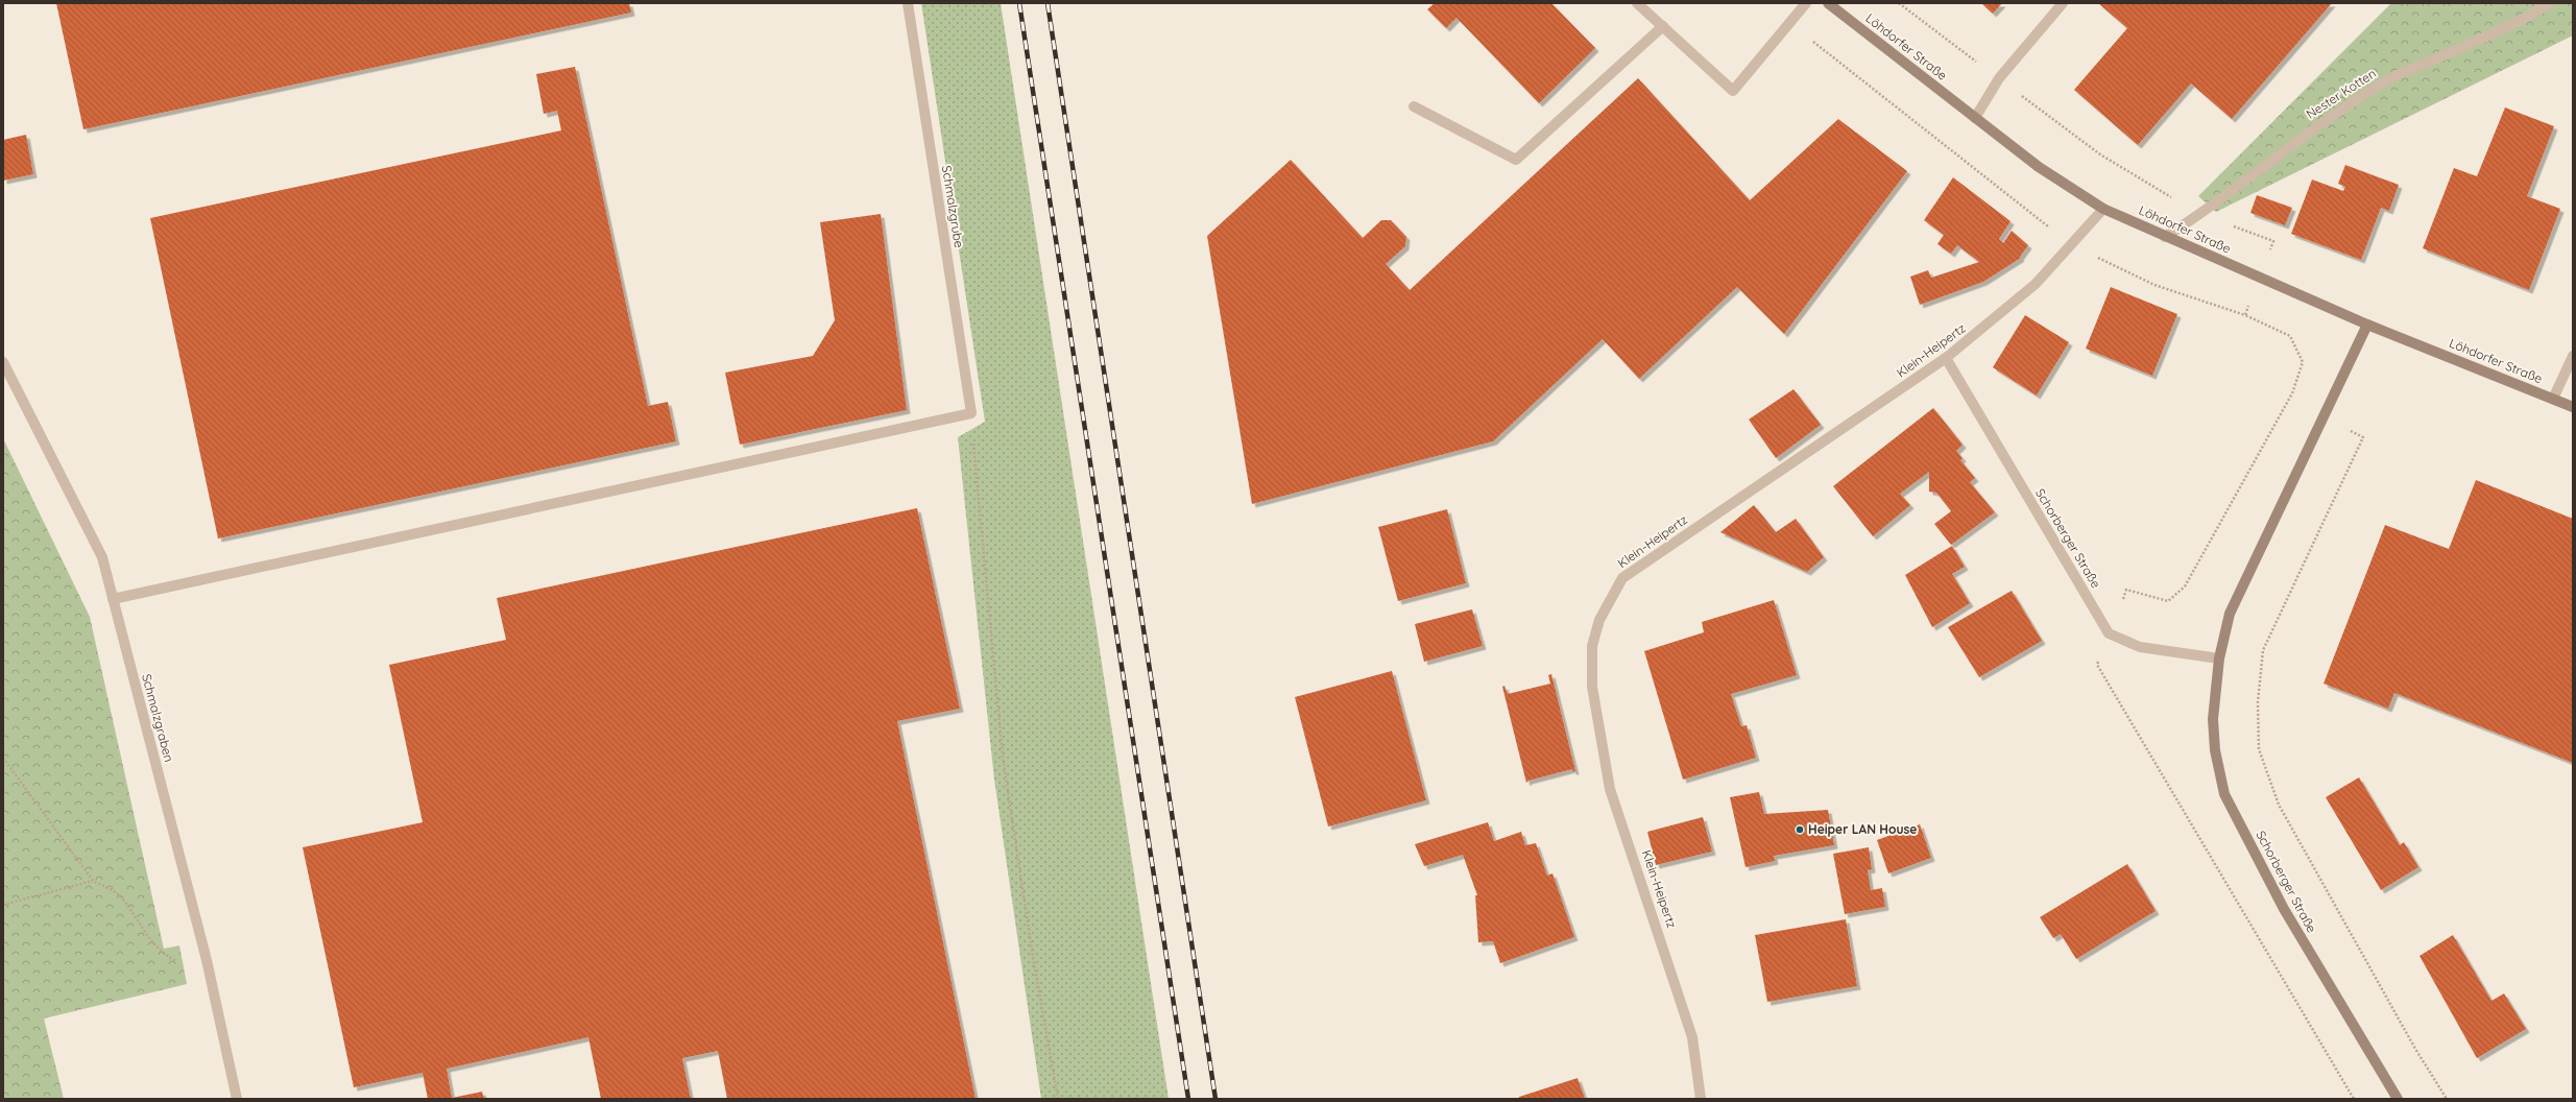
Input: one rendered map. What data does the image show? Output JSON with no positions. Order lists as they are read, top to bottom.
{
  "streets": {
    "main road": ["Löhdorfer Straße", "Schorberger Straße"],
    "street": [
      "Nester Kotten",
      "Schmalzgrube",
      "Klein-Heipertz",
      "Schmalzgraben"
    ]
  },
  "crossings": [
    ["Löhdorfer Straße", "Nester Kotten"],
    ["Löhdorfer Straße", "Klein-Heipertz"],
    ["Löhdorfer Straße", "Schorberger Straße"],
    ["Klein-Heipertz", "Schorberger Straße"]
  ],
  "places": ["Heiper LAN House"]
}
